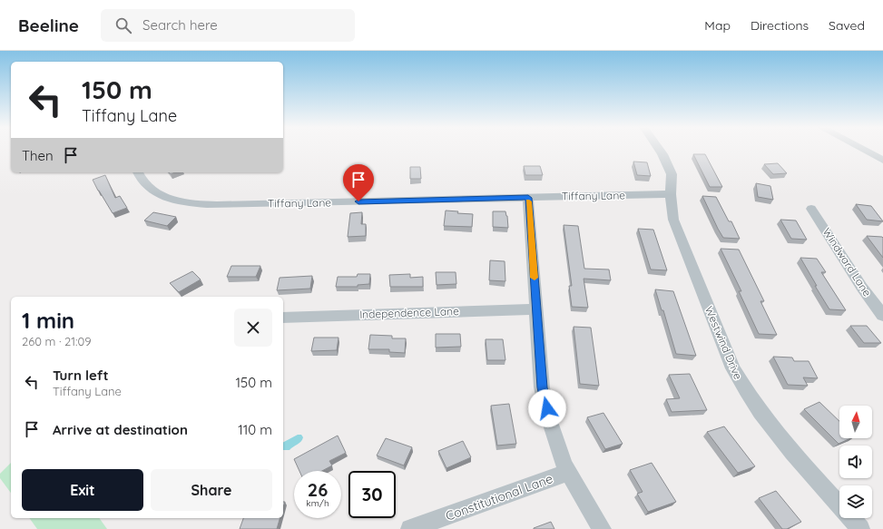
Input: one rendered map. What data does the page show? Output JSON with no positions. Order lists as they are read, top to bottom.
{
  "streets": {
    "street": [
      "Tiffany Lane",
      "Windward Lane",
      "Independence Lane",
      "Westwind Drive",
      "Constitutional Lane"
    ]
  },
  "crossings": [
    ["Tiffany Lane", "Westwind Drive"]
  ],
  "north": "top",
  "page": {
    "header": "Beeline",
    "search": "Search here",
    "nav": ["Map", "Directions", "Saved"],
    "turn": ["150 m", "Tiffany Lane"],
    "then": "Then",
    "heading": ["1 min", "260 m · 21:09"],
    "list": [
      {
        "name": "Turn left",
        "note": "Tiffany Lane",
        "value": "150 m"
      },
      {
        "name": "Arrive at destination",
        "value": "110 m"
      }
    ],
    "buttons": ["Exit", "Share"],
    "speed": "26 km/h",
    "limit": "30"
  }
}
